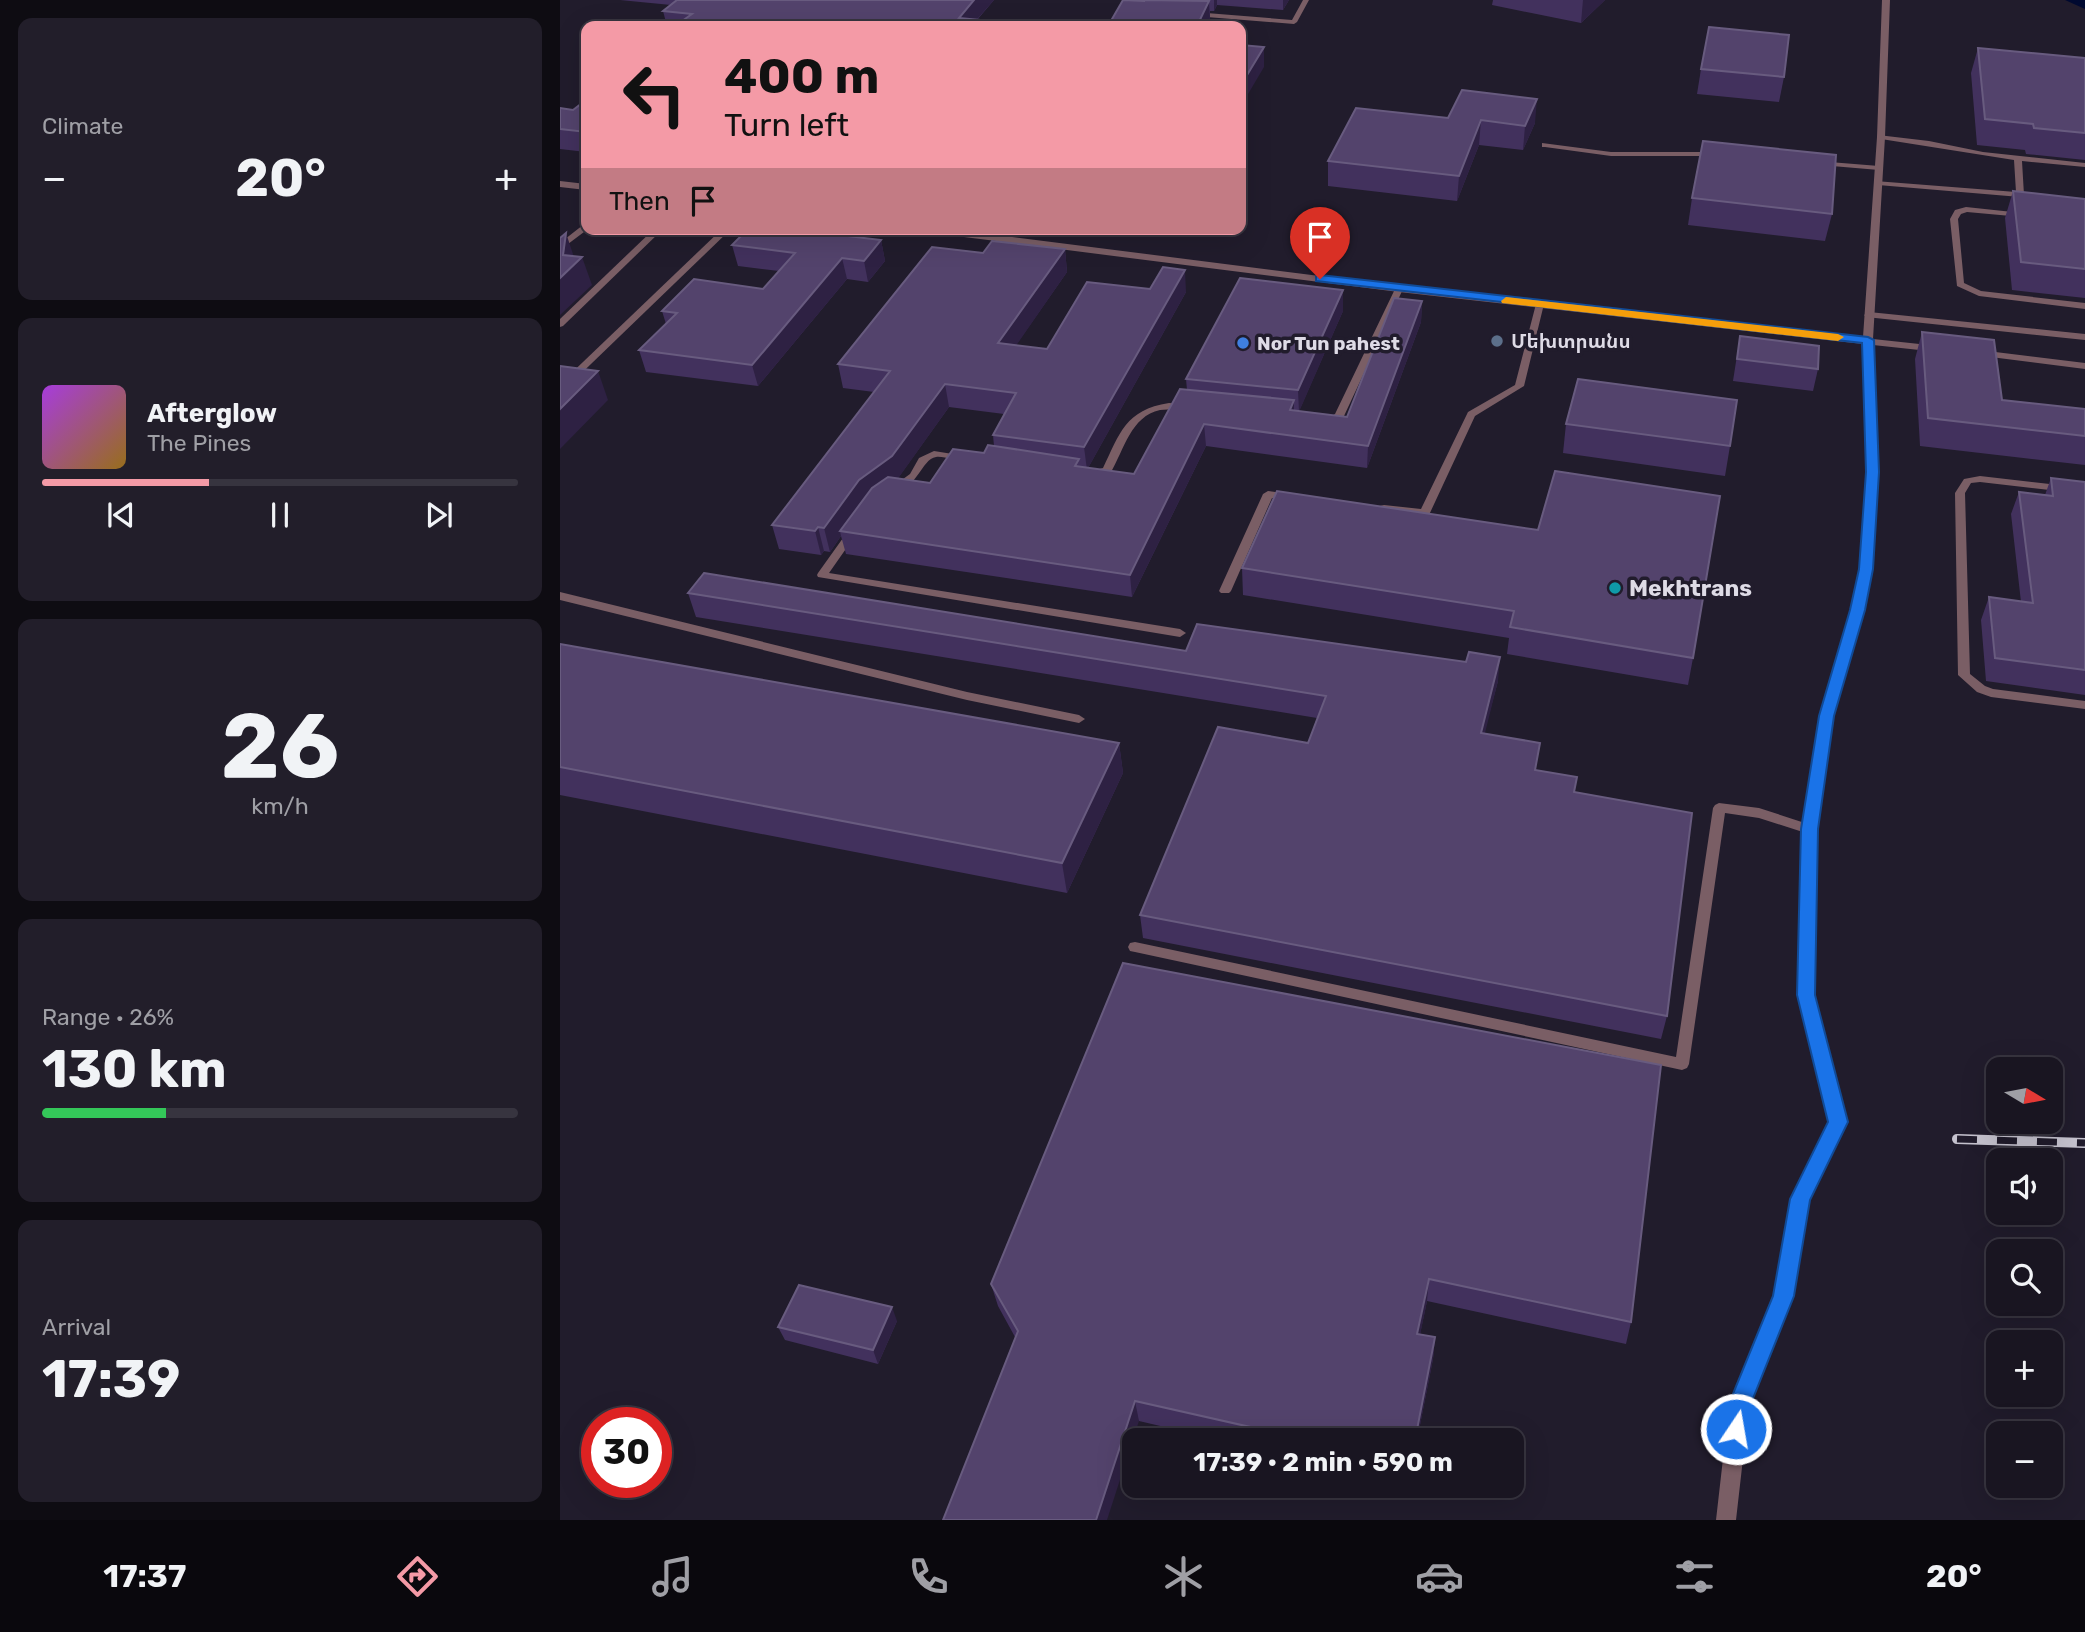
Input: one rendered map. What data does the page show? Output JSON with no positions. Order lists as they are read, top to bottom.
{
  "places": ["Մեխտրանս", "Nor Tun pahest", "Mekhtrans"],
  "north": "right",
  "page": {
    "tile": [
      "Climate",
      ["26", "km/h"],
      ["Range · 26%", "130 km"],
      ["Arrival", "17:39"]
    ],
    "turn": ["400 m", "Turn left"],
    "heat": ["−", "20°", "+"],
    "then": "Then",
    "song": ["Afterglow", "The Pines"],
    "map_buttons": ["+", "−"],
    "limit": "30",
    "trip": "17:39 · 2 min · 590 m",
    "tabs": ["17:37", "20°"]
  }
}
